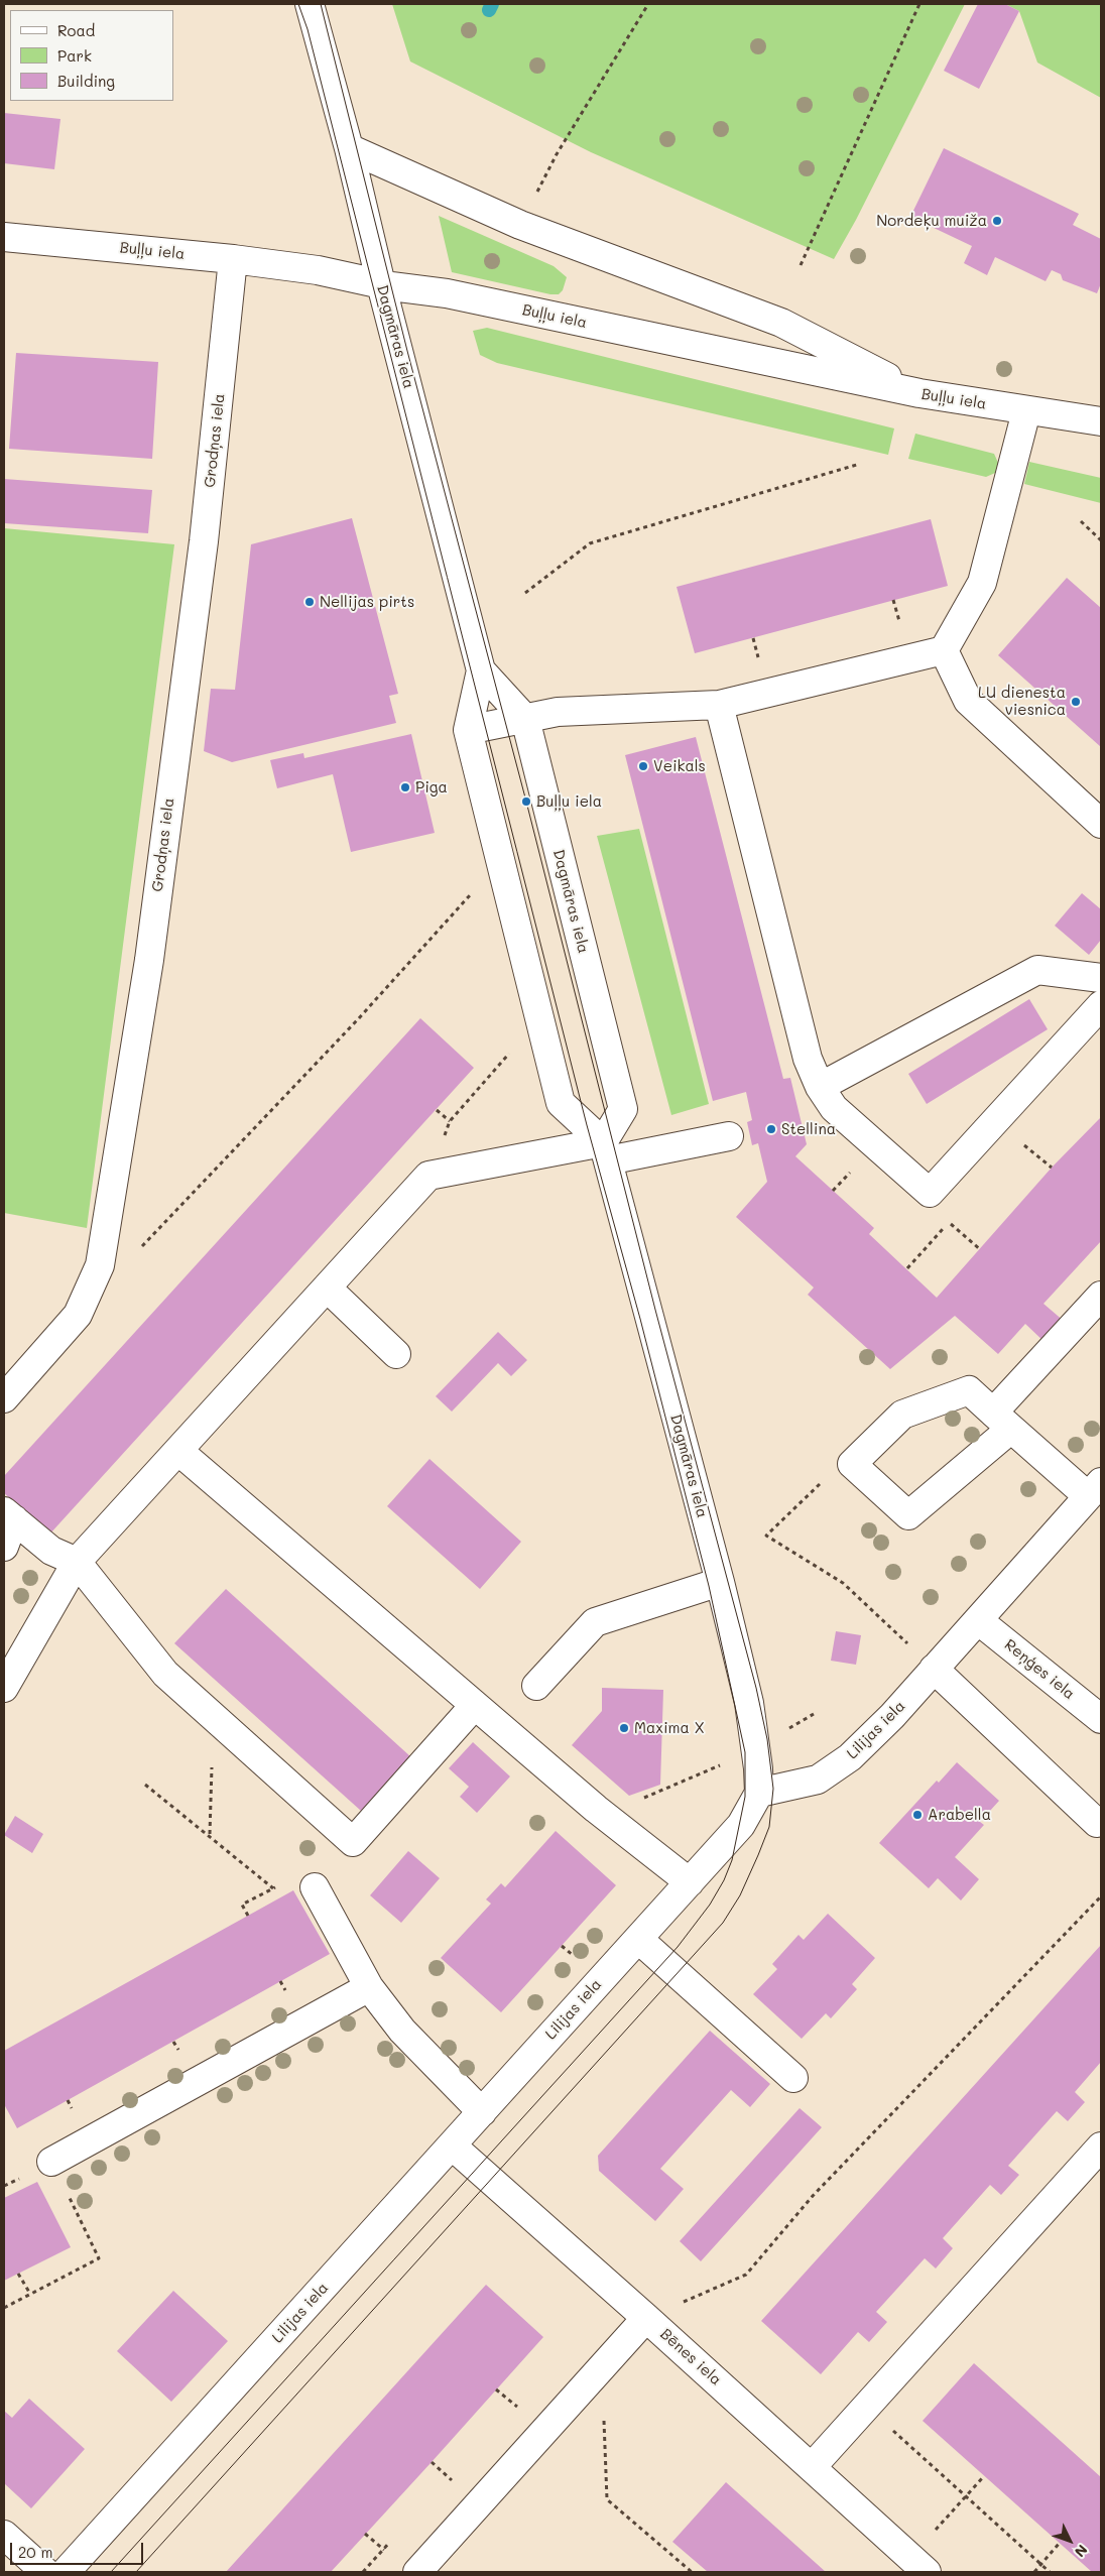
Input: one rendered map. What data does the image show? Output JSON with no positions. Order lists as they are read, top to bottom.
{
  "streets": {
    "street": [
      "Buļļu iela",
      "Dagmāras iela",
      "Grodņas iela",
      "Reņģes iela",
      "Lilijas iela",
      "Bēnes iela"
    ]
  },
  "crossings": [
    ["Buļļu iela", "Dagmāras iela"],
    ["Buļļu iela", "Grodņas iela"],
    ["Dagmāras iela", "Lilijas iela"],
    ["Reņģes iela", "Lilijas iela"],
    ["Lilijas iela", "Bēnes iela"]
  ],
  "places": [
    "Nordeķu muiža",
    "Nellijas pirts",
    "LU dienesta viesnica",
    "Veikals",
    "Piga",
    "Buļļu iela",
    "Stellina",
    "Maxima X",
    "Arabella"
  ],
  "legend": ["Road", "Park", "Building"],
  "scale_bar": "20 m",
  "north": "bottom right"
}
